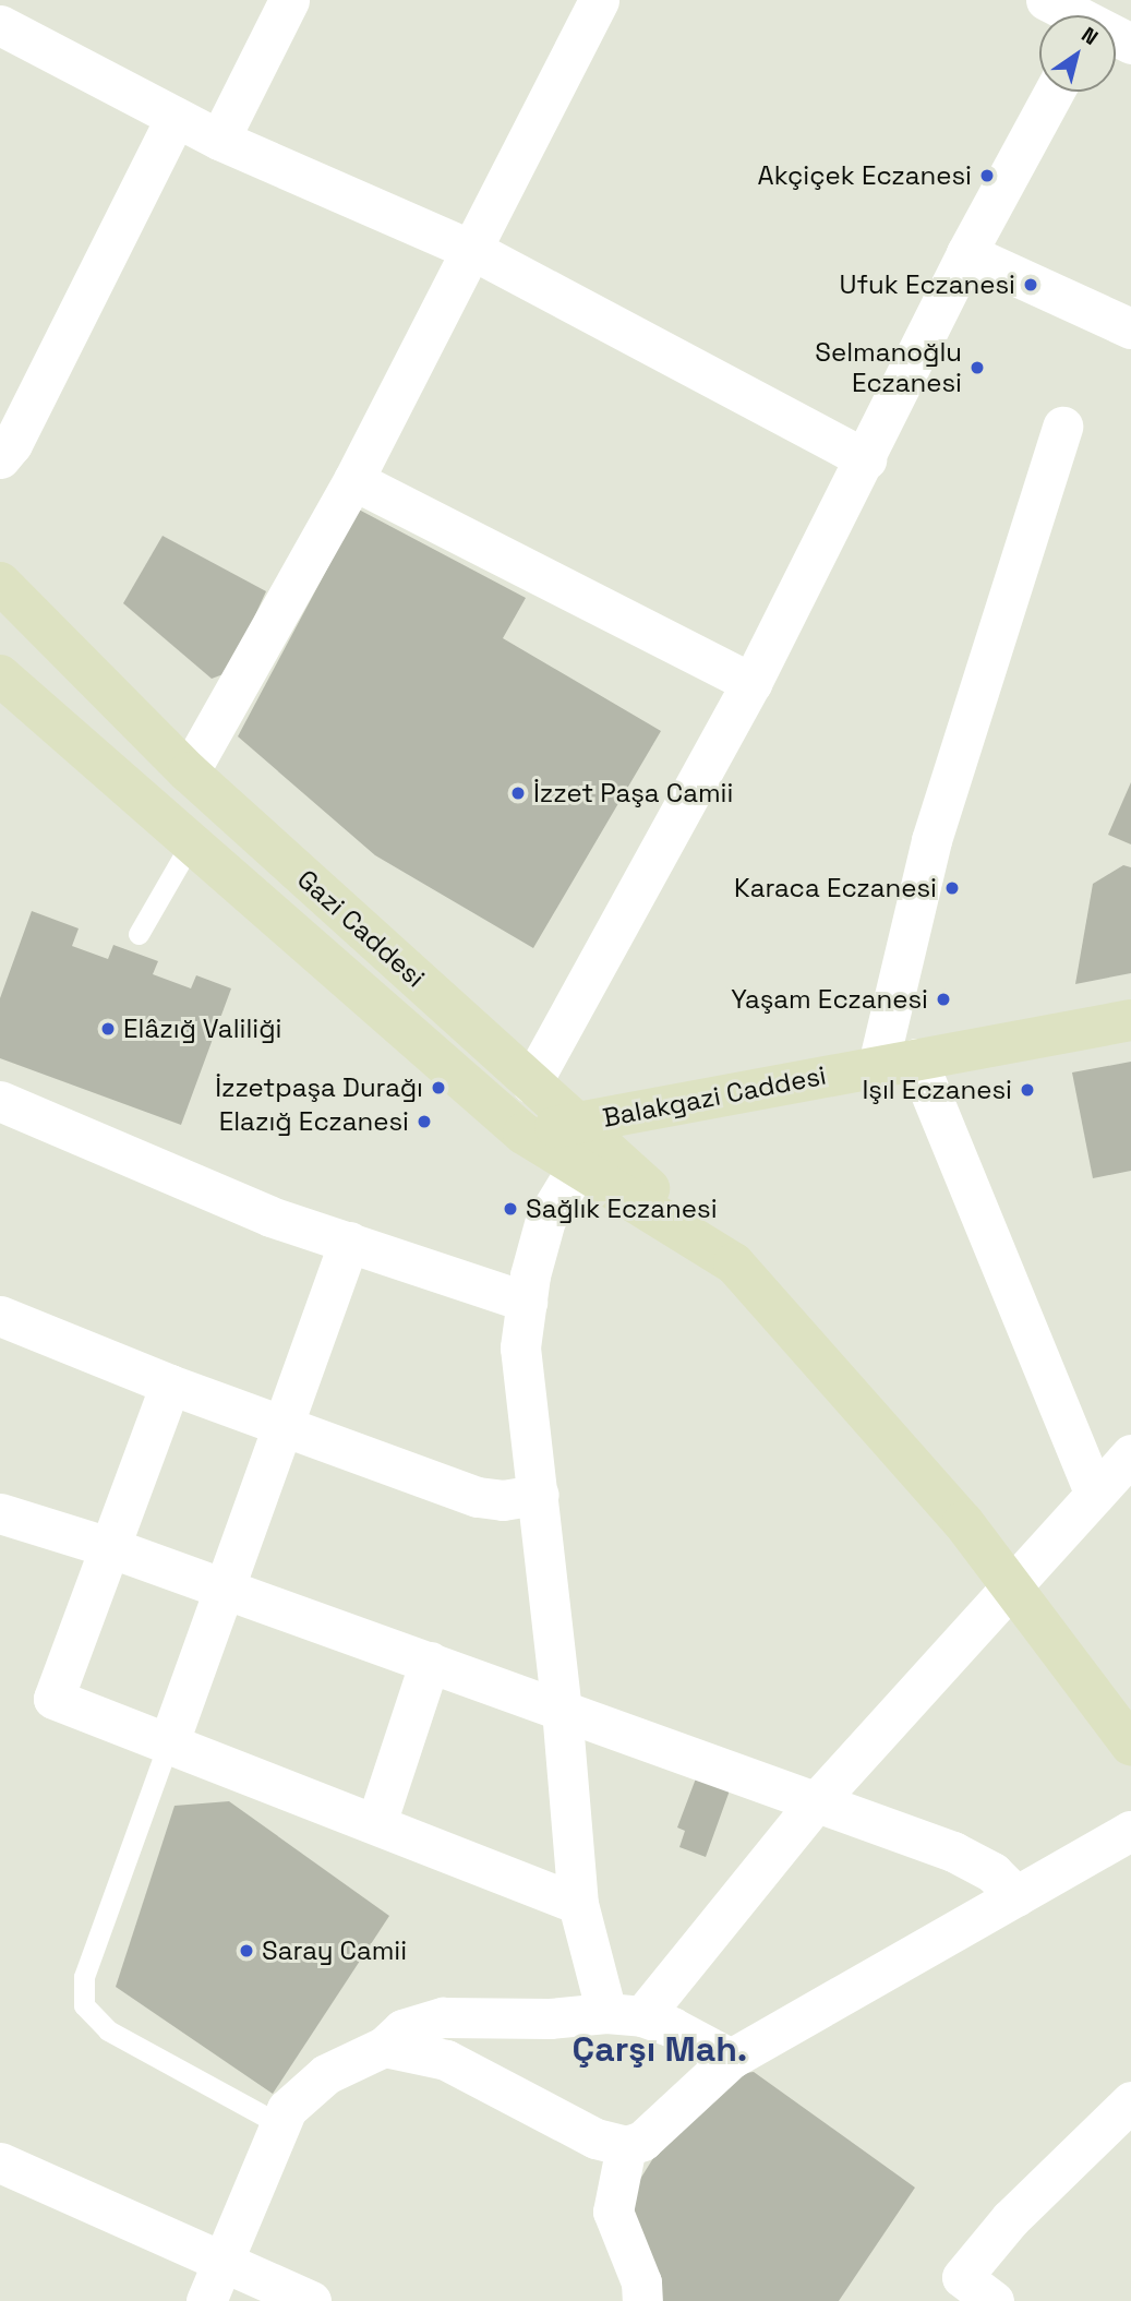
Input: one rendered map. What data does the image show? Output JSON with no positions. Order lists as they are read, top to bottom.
{
  "streets": {
    "main road": ["Gazi Caddesi", "Balakgazi Caddesi"]
  },
  "crossings": [
    ["Gazi Caddesi", "Balakgazi Caddesi"]
  ],
  "districts": ["Çarşı Mah."],
  "places": [
    "Akçiçek Eczanesi",
    "Ufuk Eczanesi",
    "Selmanoğlu Eczanesi",
    "İzzet Paşa Camii",
    "Karaca Eczanesi",
    "Yaşam Eczanesi",
    "Elâzığ Valiliği",
    "İzzetpaşa Durağı",
    "Işıl Eczanesi",
    "Elazığ Eczanesi",
    "Sağlık Eczanesi",
    "Saray Camii"
  ],
  "north": "top right"
}
